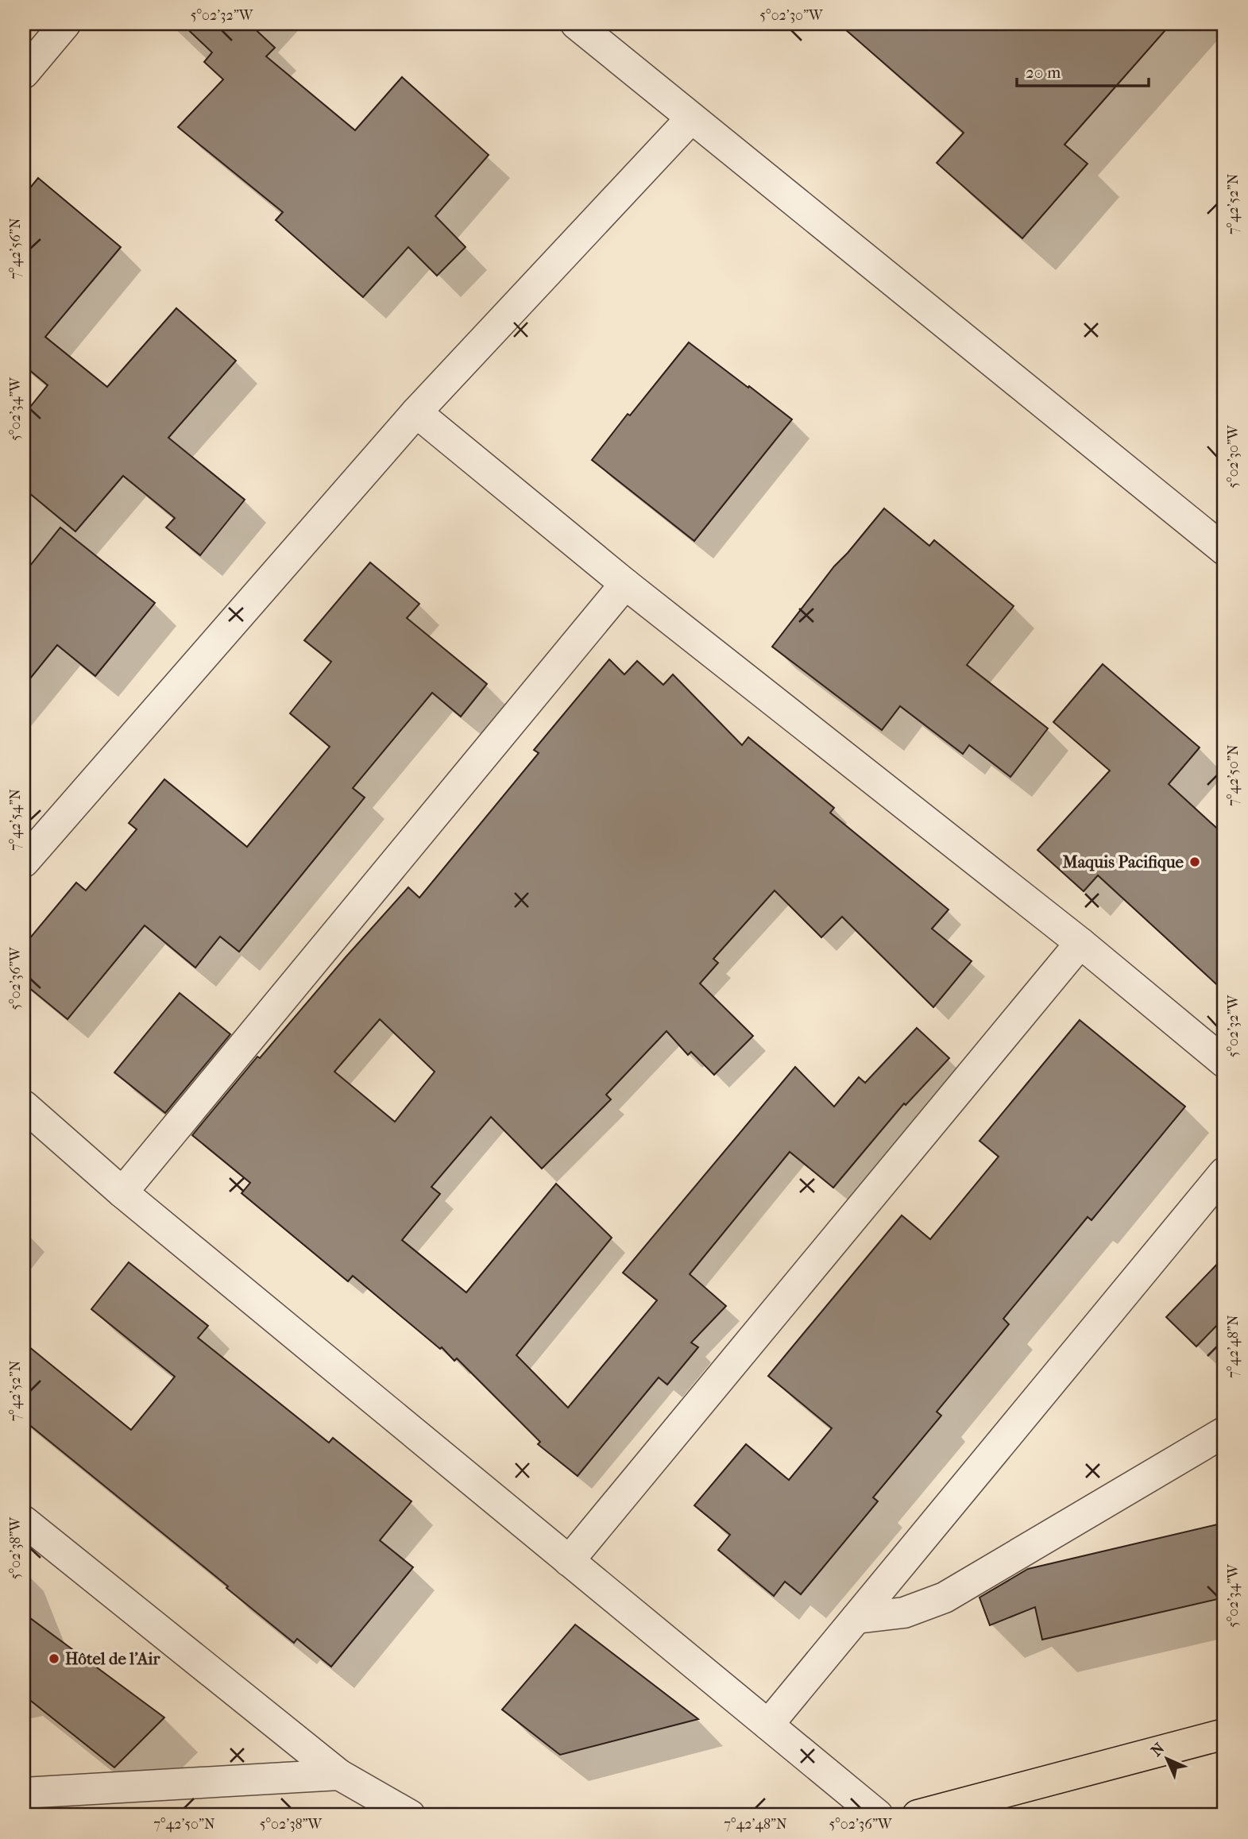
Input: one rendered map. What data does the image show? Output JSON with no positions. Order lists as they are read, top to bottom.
{
  "places": ["Maquis Pacifique", "Hôtel de l'Air"],
  "scale_bar": "20 m",
  "north": "top left",
  "coordinates": [
    "5°02'32\"W",
    "5°02'30\"W",
    "7°42'52\"N",
    "7°42'56\"N",
    "5°02'34\"W",
    "7°42'50\"N",
    "7°42'54\"N",
    "5°02'36\"W",
    "7°42'48\"N",
    "5°02'38\"W"
  ]
}
